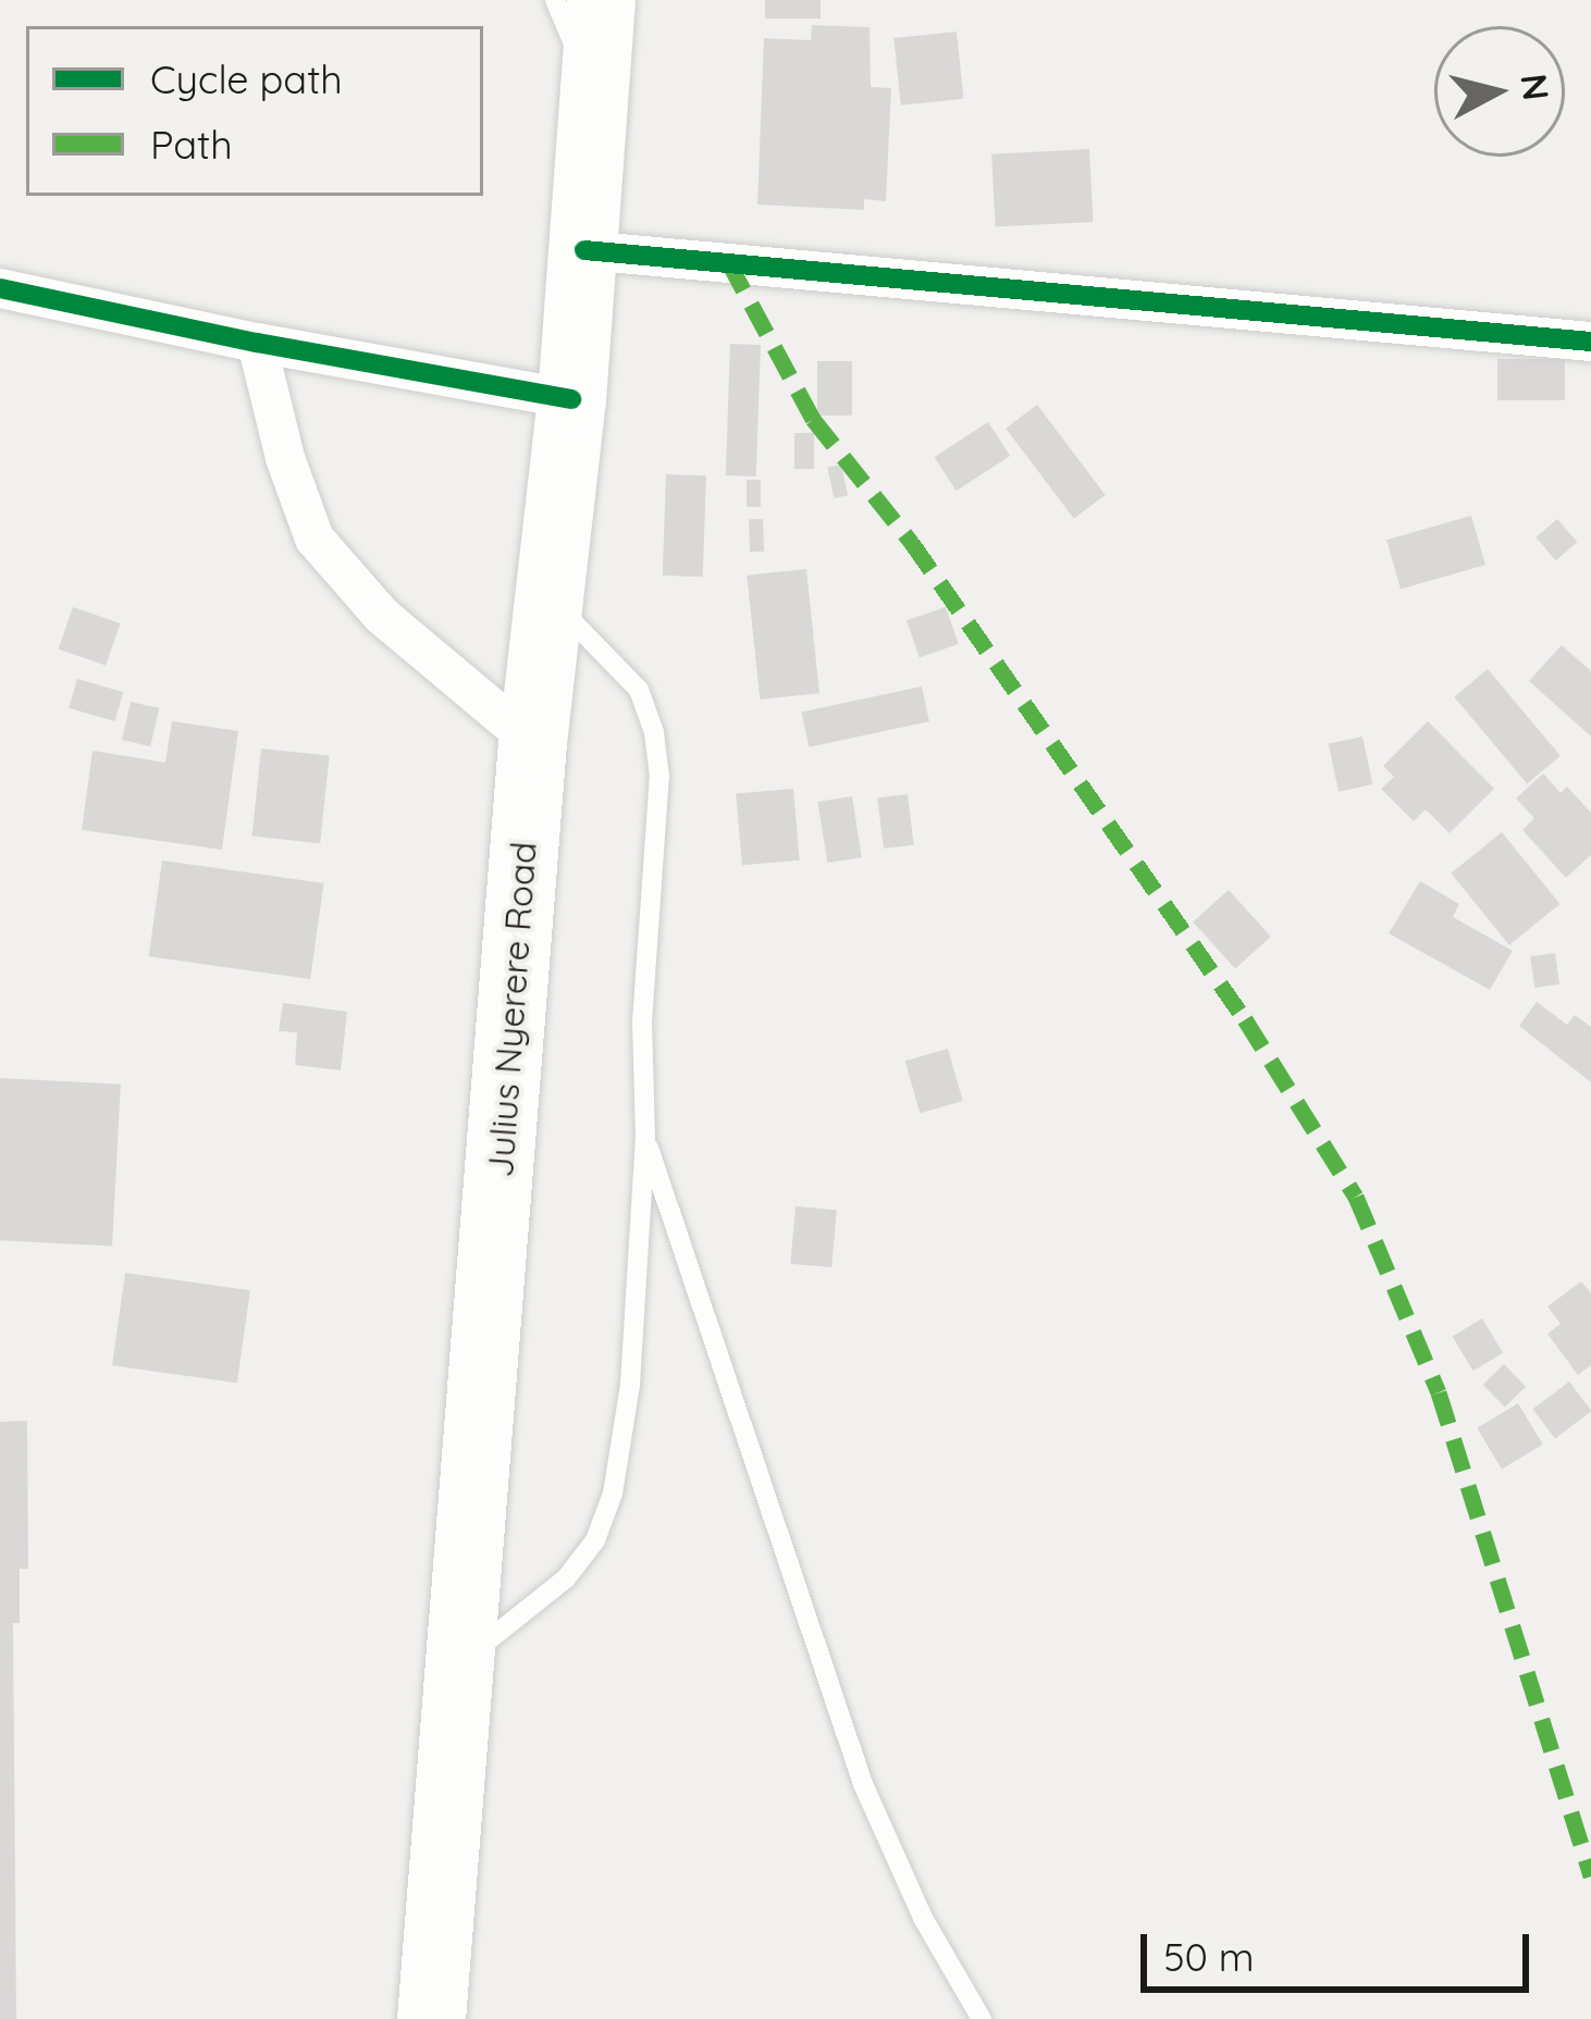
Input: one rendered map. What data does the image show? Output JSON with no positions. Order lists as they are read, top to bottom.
{
  "streets": {
    "highway": ["Julius Nyerere Road"]
  },
  "legend": ["Cycle path", "Path"],
  "scale_bar": "50 m",
  "north": "right"
}
